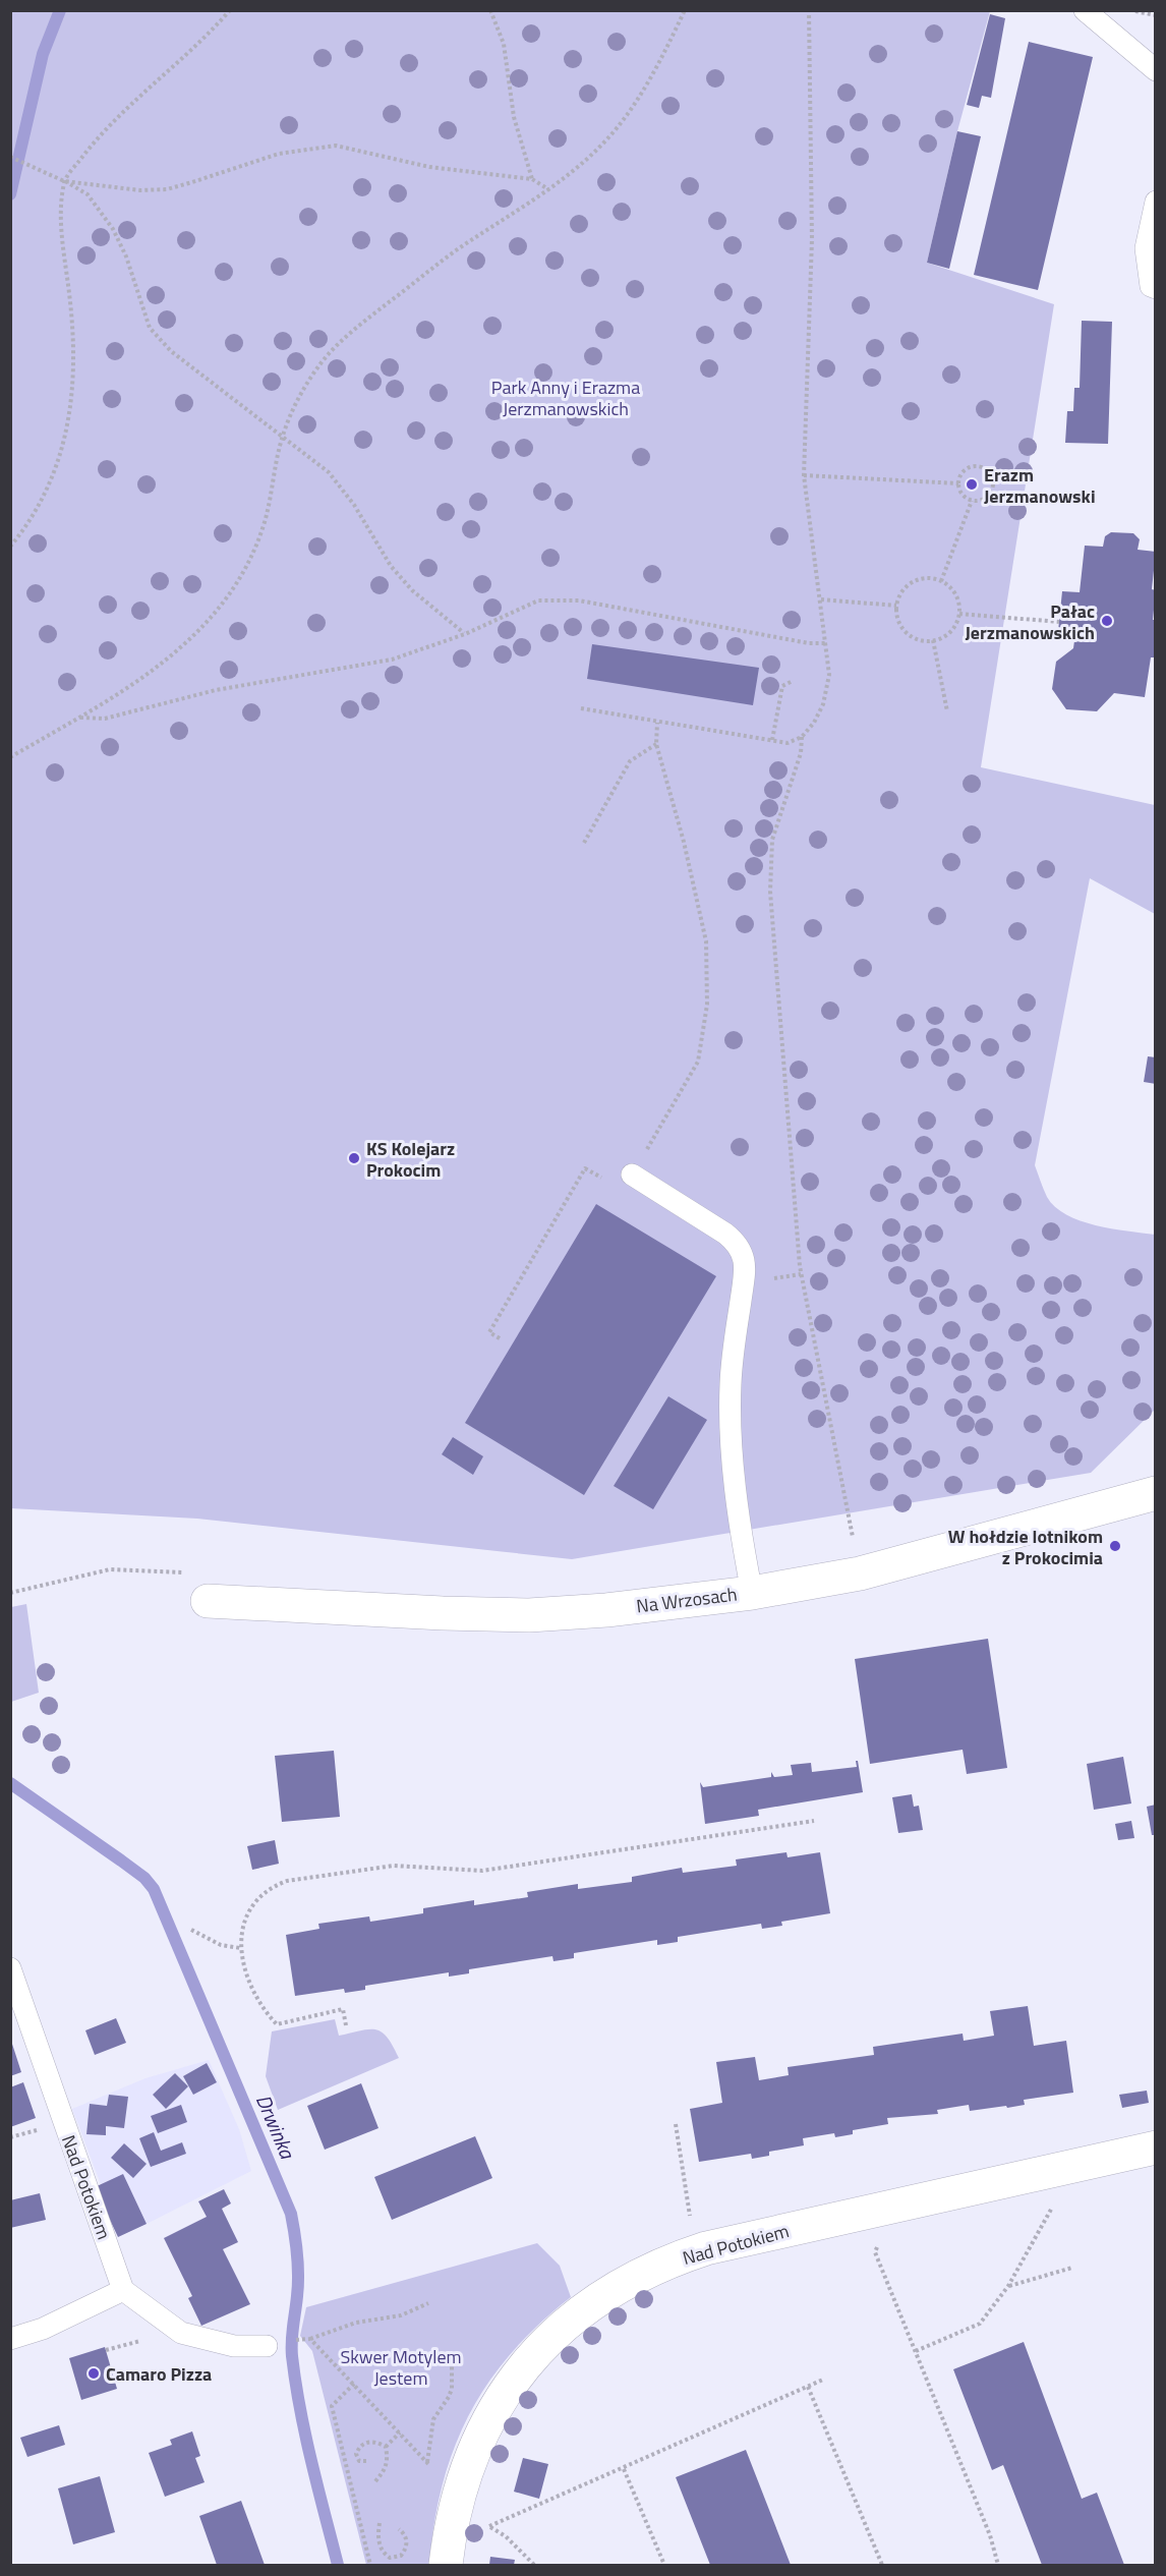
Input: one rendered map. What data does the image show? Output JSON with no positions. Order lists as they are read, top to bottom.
{
  "streets": {
    "street": ["Na Wrzosach", "Nad Potokiem"]
  },
  "water": ["Drwinka"],
  "parks": ["Park Anny i Erazma Jerzmanowskich", "Skwer Motylem Jestem"],
  "places": [
    "Erazm Jerzmanowski",
    "Pałac Jerzmanowskich",
    "KS Kolejarz Prokocim",
    "W hołdzie lotnikom z Prokocimia",
    "Camaro Pizza"
  ]
}
